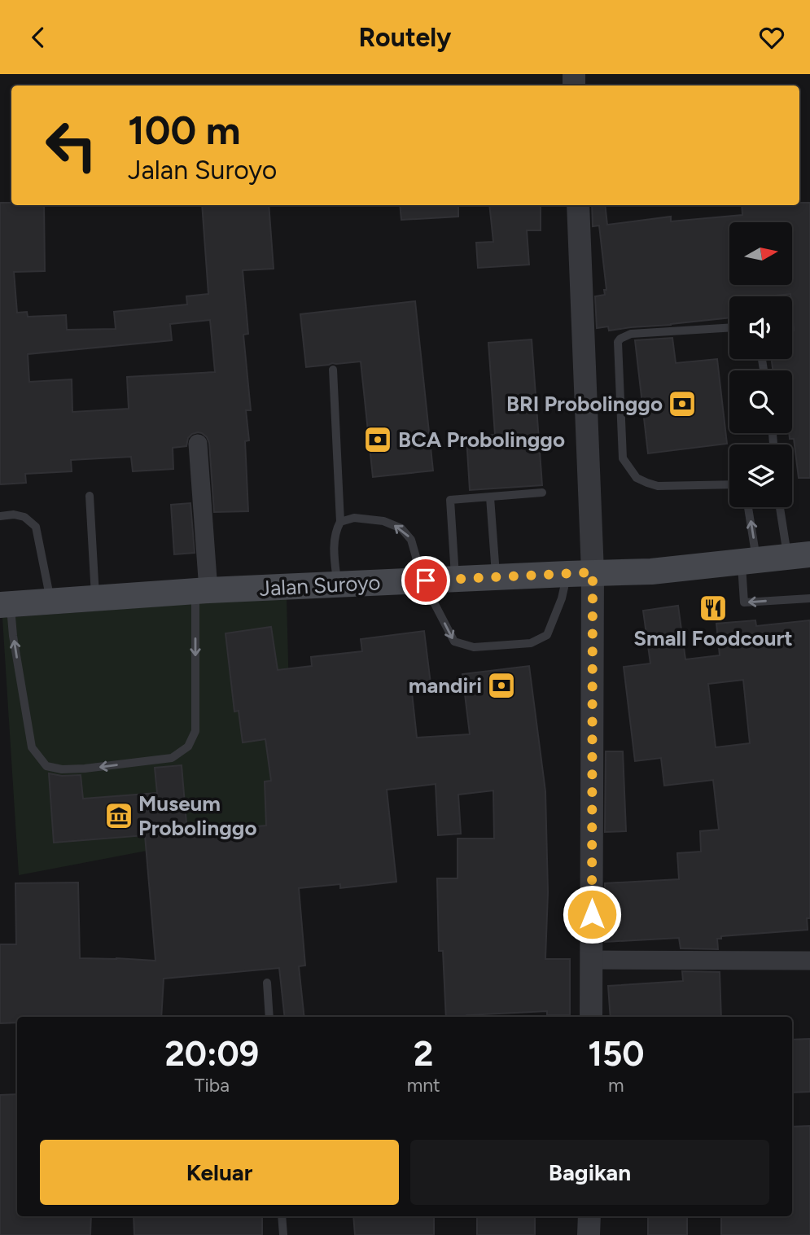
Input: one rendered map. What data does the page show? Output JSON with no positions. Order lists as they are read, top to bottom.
{
  "streets": {
    "main road": ["Jalan Suroyo"]
  },
  "places": {
    "bank": ["BRI Probolinggo", "BCA Probolinggo", "mandiri"],
    "restaurant": ["Small Foodcourt"],
    "museum": ["Museum Probolinggo"]
  },
  "north": "right",
  "page": {
    "header": "Routely",
    "turn": ["100 m", "Jalan Suroyo"],
    "eta": [
      "20:09",
      "Tiba",
      "2",
      "mnt",
      "150",
      "m"
    ],
    "buttons": ["Keluar", "Bagikan"]
  }
}
